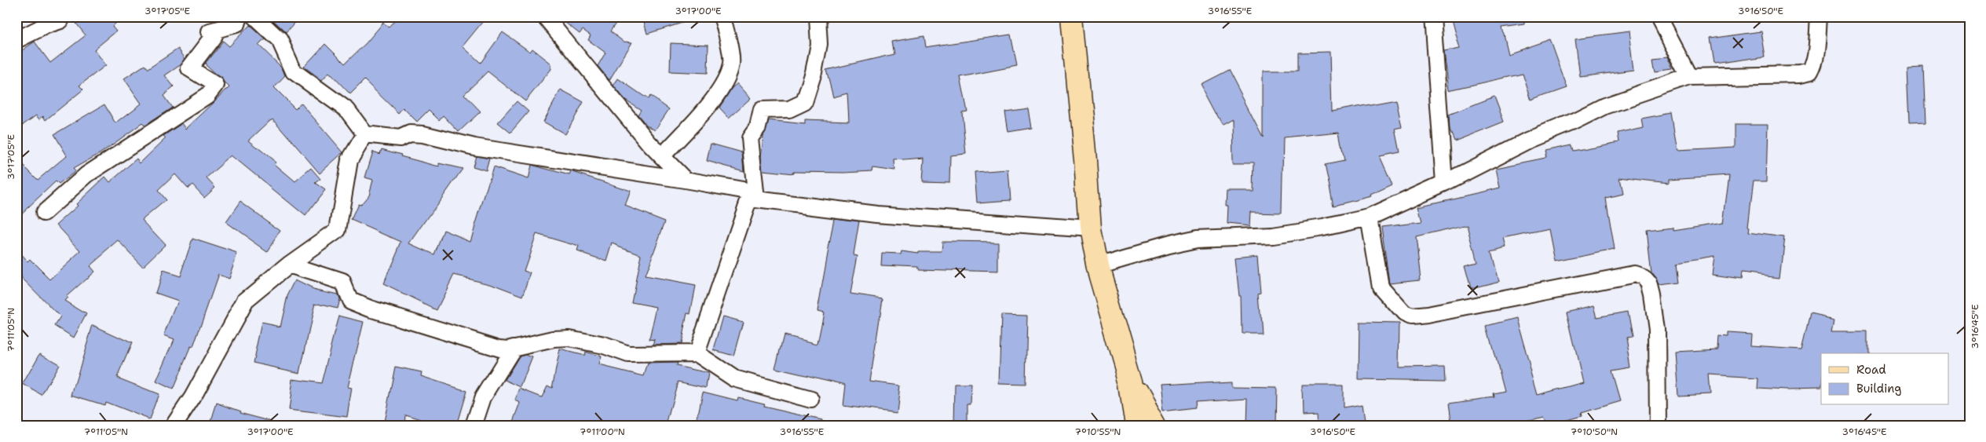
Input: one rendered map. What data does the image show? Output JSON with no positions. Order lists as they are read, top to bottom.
{
  "legend": ["Road", "Building"],
  "coordinates": [
    "3°17'05\"E",
    "3°17'00\"E",
    "3°16'55\"E",
    "3°16'50\"E",
    "3°16'45\"E",
    "7°11'05\"N",
    "7°11'00\"N",
    "7°10'55\"N",
    "7°10'50\"N"
  ]
}
